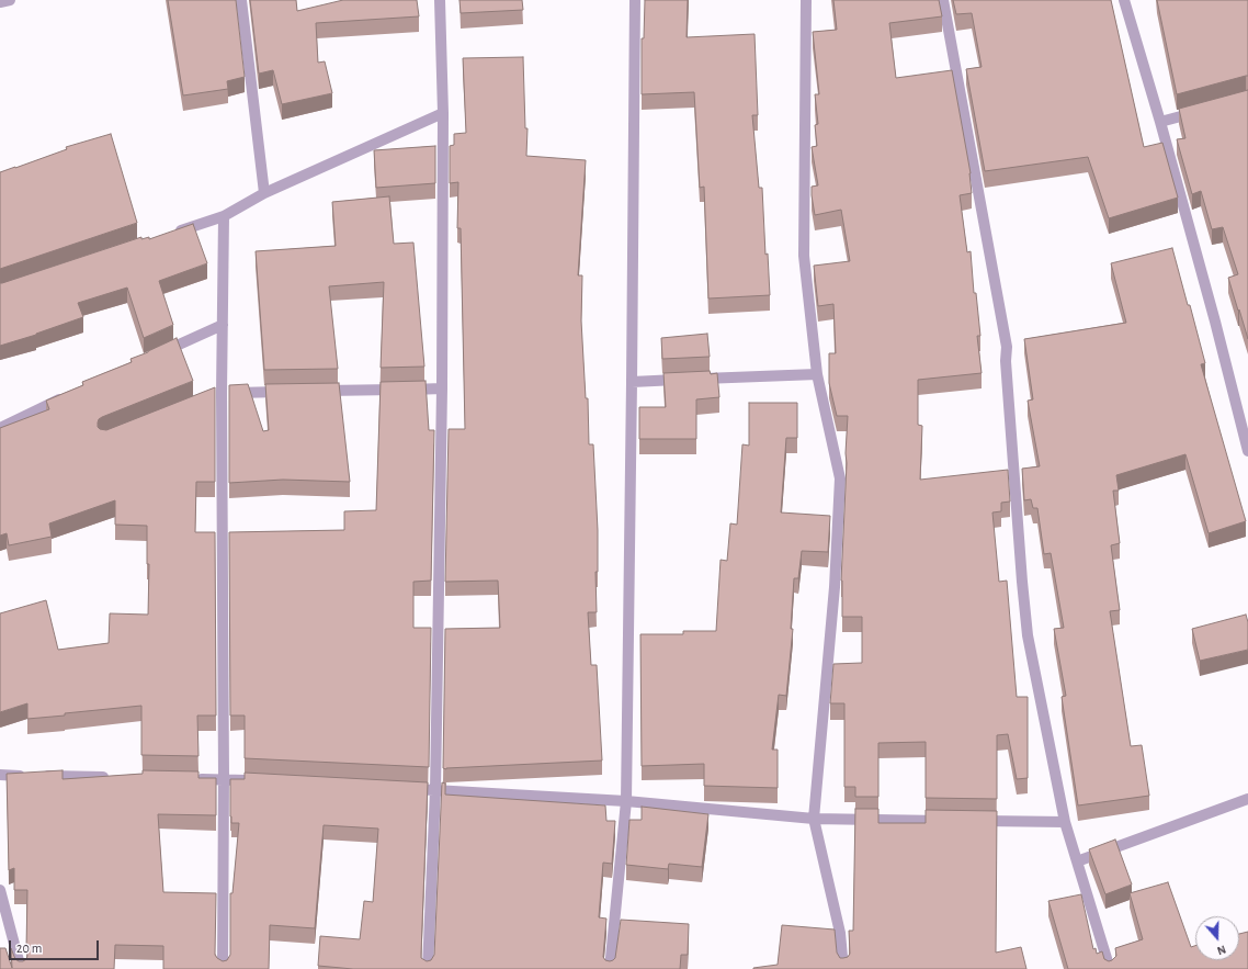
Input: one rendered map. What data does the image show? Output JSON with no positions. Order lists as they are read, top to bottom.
{
  "scale_bar": "20 m",
  "north": "bottom"
}
